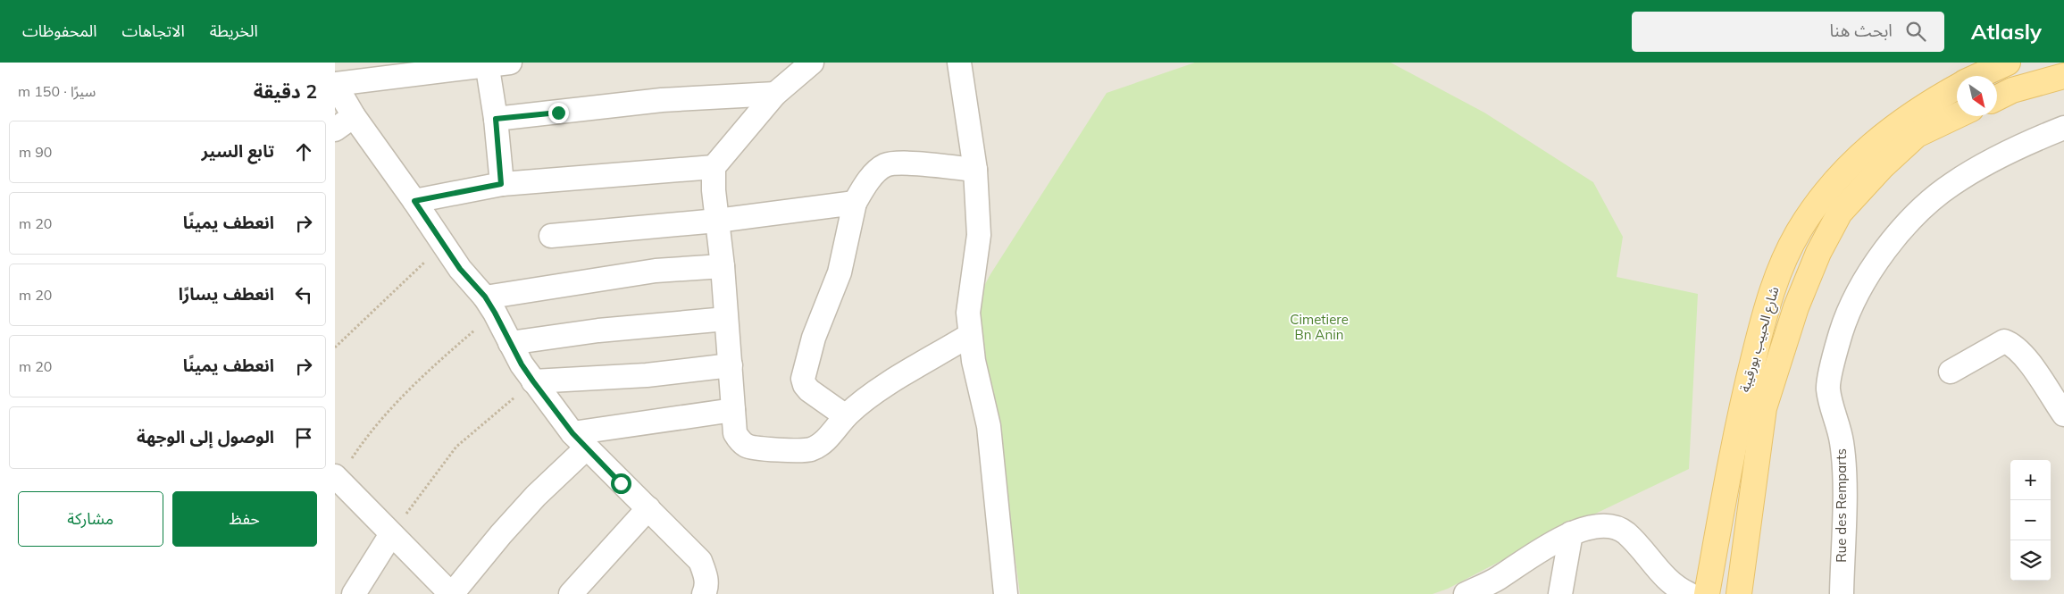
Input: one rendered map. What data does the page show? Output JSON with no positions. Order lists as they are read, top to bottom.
{
  "streets": {
    "main road": ["شارع الحبيب بورقيبة"],
    "street": ["Rue des Remparts"]
  },
  "parks": ["Cimetiere Bn Anin"],
  "north": "bottom right",
  "page": {
    "header": "Atlasly",
    "search": "ابحث هنا",
    "nav": ["الخريطة", "الاتجاهات", "المحفوظات"],
    "heading": ["2 دقيقة", "سيرًا · 150 m"],
    "list": [
      ["تابع السير", "90 m"],
      ["انعطف يمينًا", "20 m"],
      ["انعطف يسارًا", "20 m"],
      ["انعطف يمينًا", "20 m"],
      "الوصول إلى الوجهة"
    ],
    "map_buttons": ["+", "−"],
    "buttons": ["حفظ", "مشاركة"]
  }
}
